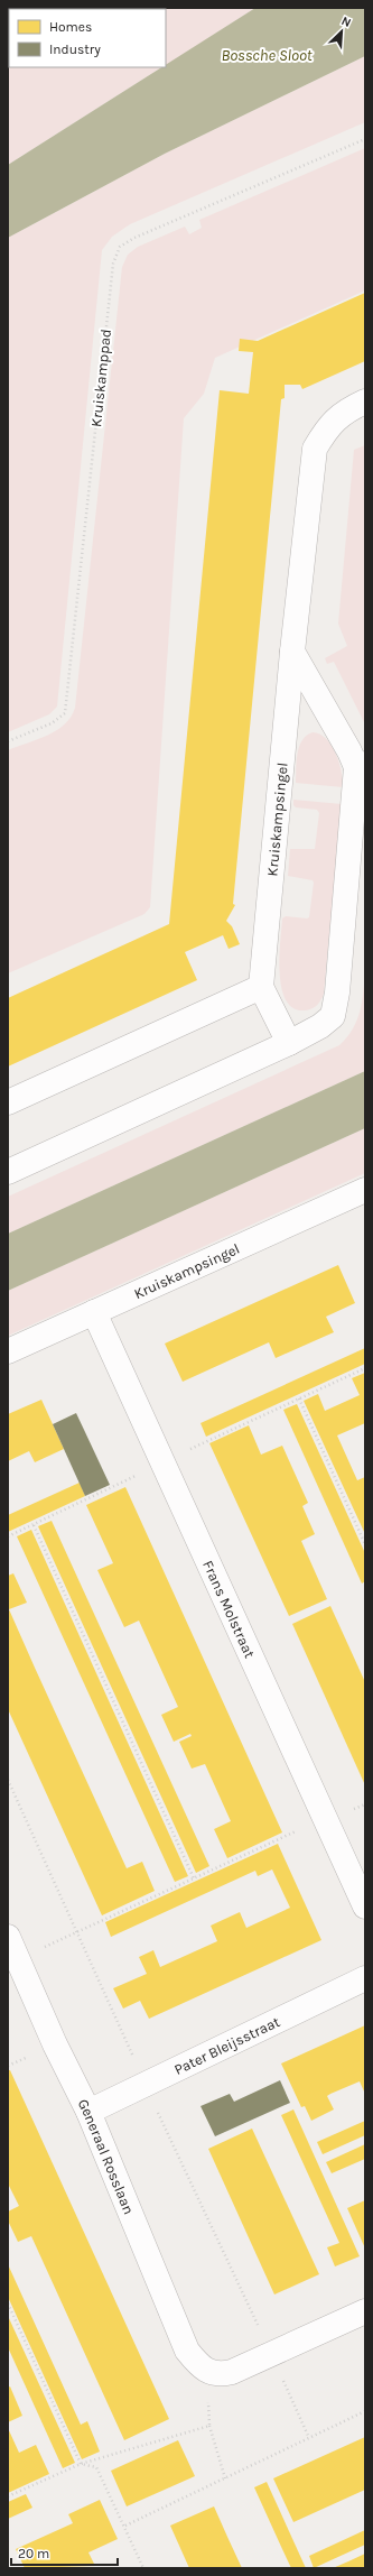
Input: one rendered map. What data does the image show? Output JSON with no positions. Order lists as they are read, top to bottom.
{
  "streets": {
    "street": [
      "Kruiskampsingel",
      "Frans Molstraat",
      "Pater Bleijsstraat",
      "Generaal Rosslaan"
    ],
    "path": ["Kruiskamppad"]
  },
  "crossings": [
    ["Kruiskampsingel", "Frans Molstraat"],
    ["Pater Bleijsstraat", "Generaal Rosslaan"]
  ],
  "water": ["Bossche Sloot"],
  "legend": ["Homes", "Industry"],
  "scale_bar": "20 m",
  "north": "top right"
}
